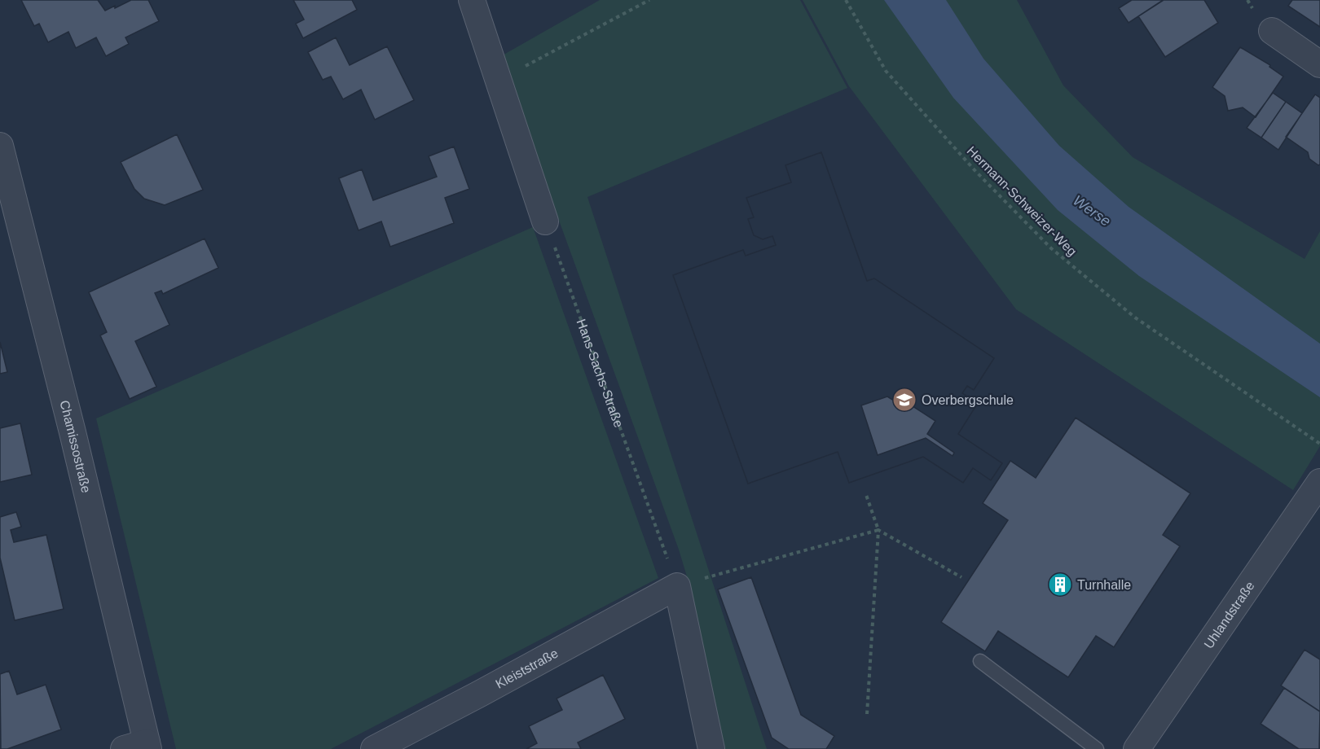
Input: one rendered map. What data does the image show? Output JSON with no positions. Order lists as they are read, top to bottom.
{
  "streets": {
    "street": ["Chamissostraße", "Uhlandstraße", "Kleiststraße"],
    "path": ["Hermann-Schweizer-Weg", "Hans-Sachs-Straße"]
  },
  "crossings": [
    ["Hans-Sachs-Straße", "Kleiststraße"]
  ],
  "water": ["Werse"],
  "places": {
    "school or university": ["Overbergschule"],
    "building": ["Turnhalle"]
  }
}
